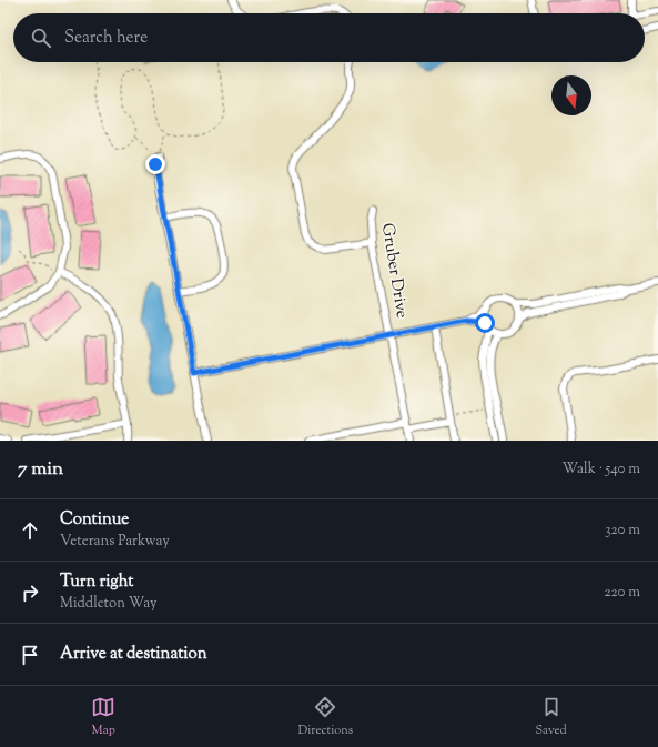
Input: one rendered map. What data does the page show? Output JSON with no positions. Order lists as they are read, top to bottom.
{
  "streets": {
    "street": ["Gruber Drive"]
  },
  "north": "bottom",
  "page": {
    "search": "Search here",
    "heading": ["7 min", "Walk · 540 m"],
    "list": [
      ["Continue", "Veterans Parkway", "320 m"],
      ["Turn right", "Middleton Way", "220 m"],
      "Arrive at destination"
    ],
    "nav": ["Map", "Directions", "Saved"]
  }
}
